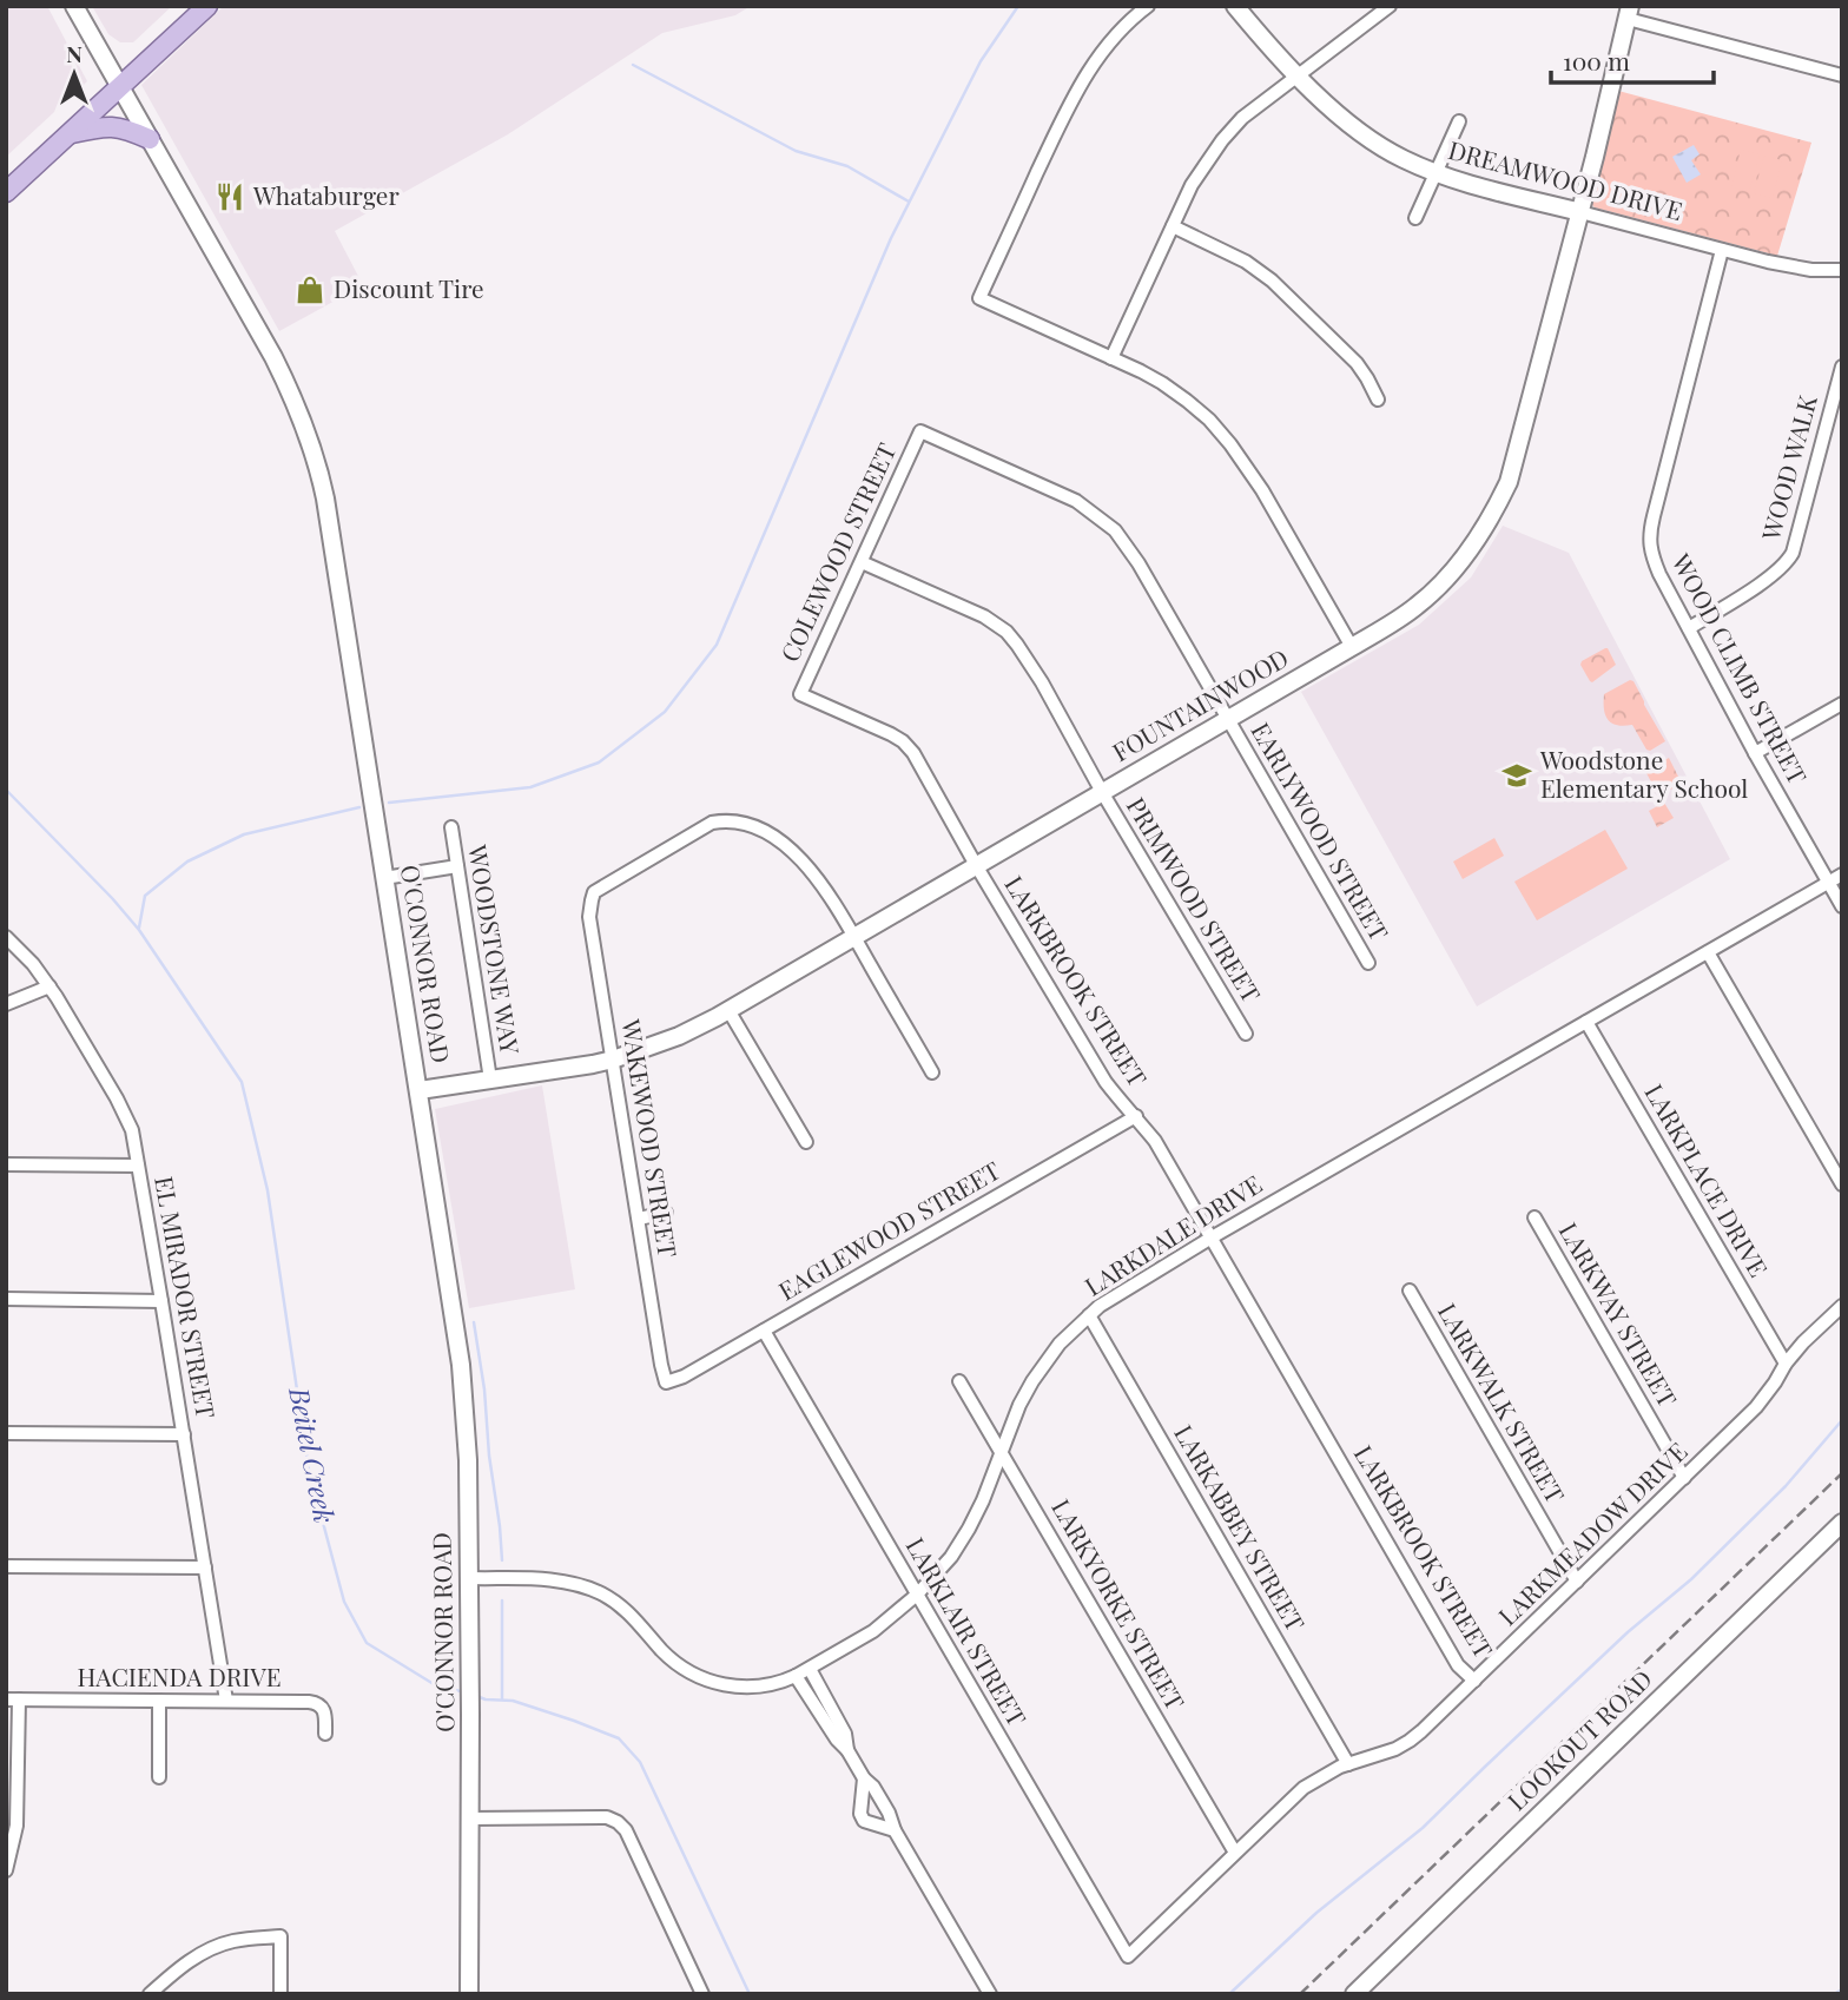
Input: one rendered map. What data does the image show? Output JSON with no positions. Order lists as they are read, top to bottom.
{
  "streets": {
    "street": [
      "DREAMWOOD DRIVE",
      "WOOD WALK",
      "COLEWOOD STREET",
      "WOOD CLIMB STREET",
      "FOUNTAINWOOD",
      "EARLYWOOD STREET",
      "PRIMWOOD STREET",
      "WOODSTONE WAY",
      "O'CONNOR ROAD",
      "LARKBROOK STREET",
      "WAKEWOOD STREET",
      "LARKPLACE DRIVE",
      "EAGLEWOOD STREET",
      "LARKDALE DRIVE",
      "EL MIRADOR STREET",
      "LARKWAY STREET",
      "LARKWALK STREET",
      "LARKABBEY STREET",
      "LARKMEADOW DRIVE",
      "LARKYORKE STREET",
      "LARKLAIR STREET",
      "HACIENDA DRIVE",
      "LOOKOUT ROAD"
    ]
  },
  "crossings": [
    ["DREAMWOOD DRIVE", "WOOD CLIMB STREET"],
    ["DREAMWOOD DRIVE", "FOUNTAINWOOD"],
    ["WOOD WALK", "WOOD CLIMB STREET"],
    ["COLEWOOD STREET", "EARLYWOOD STREET"],
    ["COLEWOOD STREET", "PRIMWOOD STREET"],
    ["COLEWOOD STREET", "LARKBROOK STREET"],
    ["WOOD CLIMB STREET", "LARKDALE DRIVE"],
    ["FOUNTAINWOOD", "EARLYWOOD STREET"],
    ["FOUNTAINWOOD", "PRIMWOOD STREET"],
    ["FOUNTAINWOOD", "WOODSTONE WAY"],
    ["FOUNTAINWOOD", "O'CONNOR ROAD"],
    ["FOUNTAINWOOD", "LARKBROOK STREET"],
    ["FOUNTAINWOOD", "WAKEWOOD STREET"],
    ["O'CONNOR ROAD", "LARKDALE DRIVE"],
    ["LARKBROOK STREET", "EAGLEWOOD STREET"],
    ["LARKBROOK STREET", "LARKDALE DRIVE"],
    ["LARKBROOK STREET", "LARKMEADOW DRIVE"],
    ["WAKEWOOD STREET", "EAGLEWOOD STREET"],
    ["LARKPLACE DRIVE", "LARKDALE DRIVE"],
    ["LARKPLACE DRIVE", "LARKMEADOW DRIVE"],
    ["EAGLEWOOD STREET", "LARKLAIR STREET"],
    ["LARKDALE DRIVE", "LARKABBEY STREET"],
    ["LARKDALE DRIVE", "LARKYORKE STREET"],
    ["LARKDALE DRIVE", "LARKLAIR STREET"],
    ["EL MIRADOR STREET", "HACIENDA DRIVE"],
    ["LARKWAY STREET", "LARKMEADOW DRIVE"],
    ["LARKWALK STREET", "LARKMEADOW DRIVE"],
    ["LARKABBEY STREET", "LARKMEADOW DRIVE"],
    ["LARKMEADOW DRIVE", "LARKYORKE STREET"],
    ["LARKMEADOW DRIVE", "LARKLAIR STREET"]
  ],
  "water": ["Beitel Creek"],
  "places": {
    "restaurant": ["Whataburger"],
    "shop": ["Discount Tire"],
    "school or university": ["Woodstone Elementary School"]
  },
  "scale_bar": "100 m",
  "north": "top"
}
